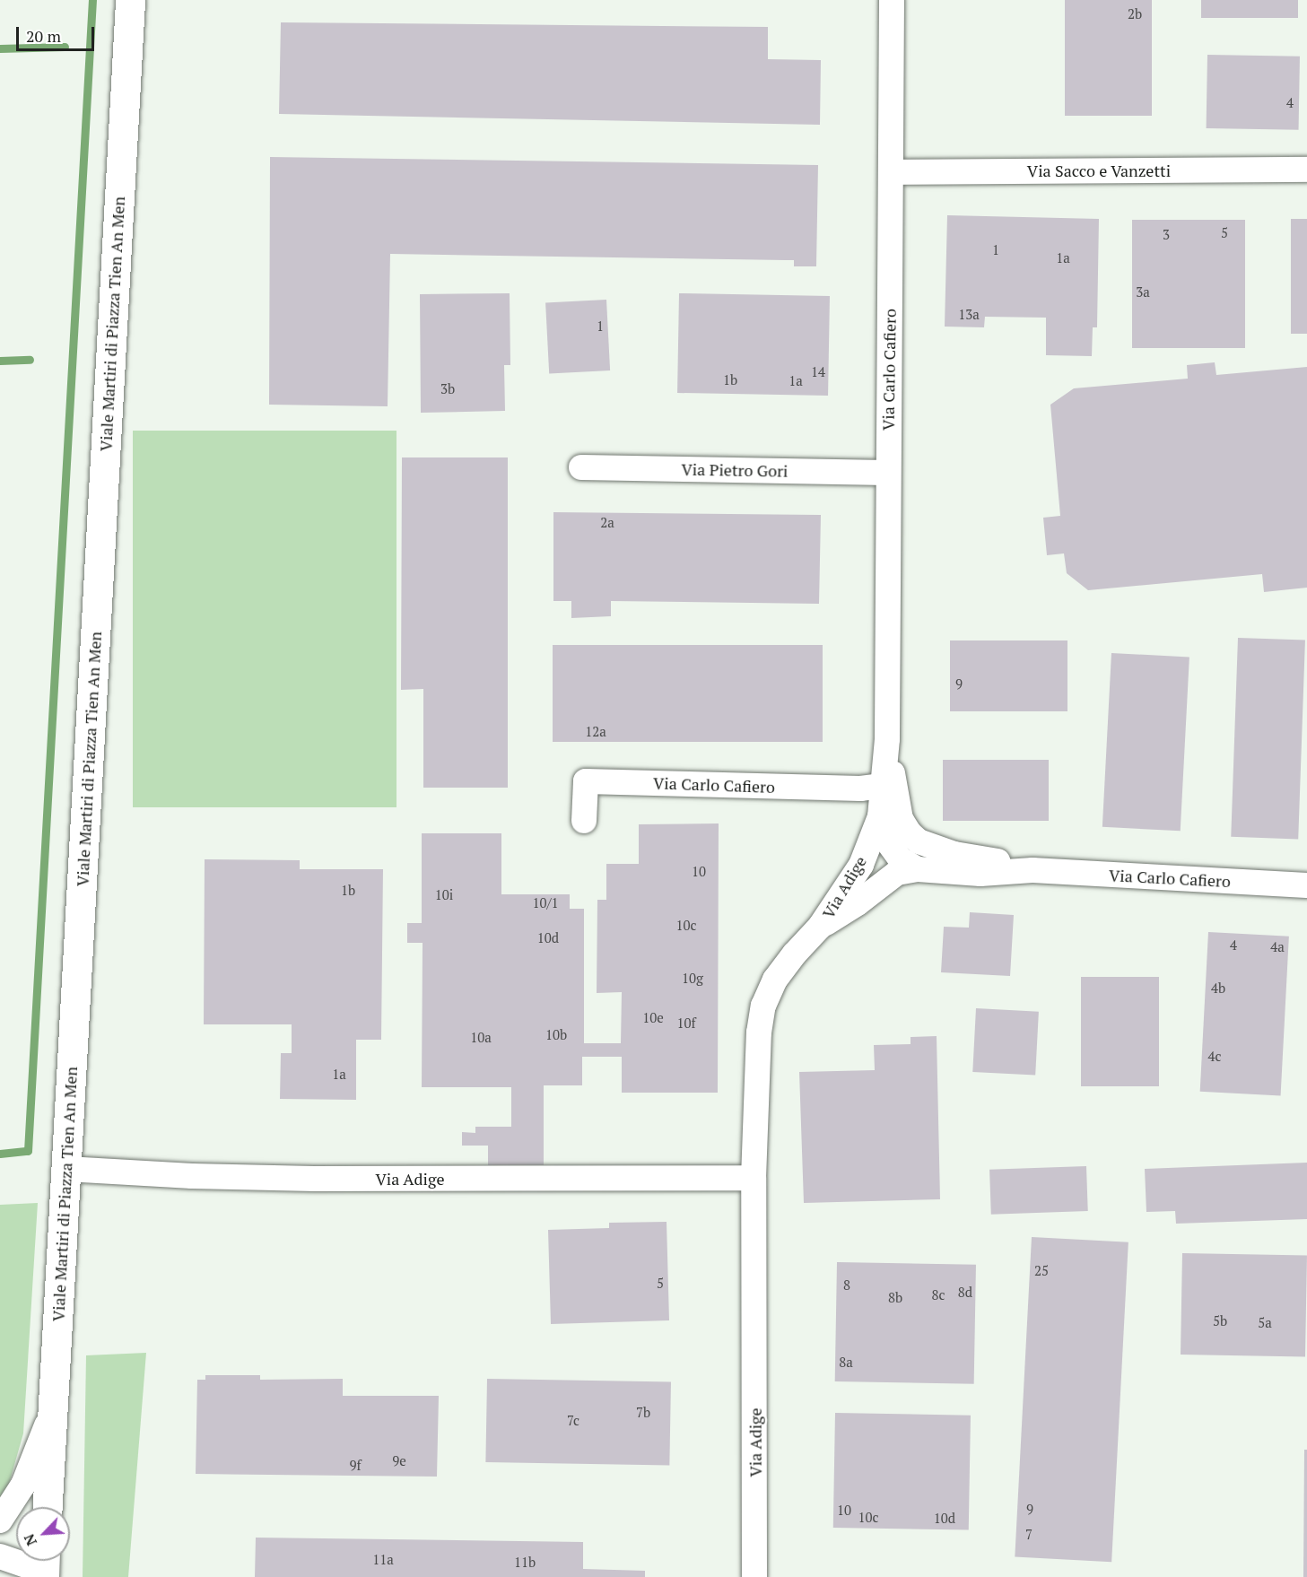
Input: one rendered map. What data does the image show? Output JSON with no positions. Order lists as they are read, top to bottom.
{
  "streets": {
    "main road": ["Viale Martiri di Piazza Tien An Men"],
    "street": [
      "Via Sacco e Vanzetti",
      "Via Carlo Cafiero",
      "Via Pietro Gori",
      "Via Adige"
    ]
  },
  "crossings": [
    ["Via Sacco e Vanzetti", "Via Carlo Cafiero"],
    ["Viale Martiri di Piazza Tien An Men", "Via Adige"],
    ["Via Carlo Cafiero", "Via Pietro Gori"],
    ["Via Carlo Cafiero", "Via Adige"]
  ],
  "house_numbers": [
    "2b",
    "4",
    "5",
    "3",
    "1",
    "1a",
    "3a",
    "13a",
    "1",
    "14",
    "1b",
    "1a",
    "3b",
    "2a",
    "9",
    "12a",
    "10",
    "1b",
    "10i",
    "10/1",
    "10c",
    "10d",
    "4",
    "4a",
    "10g",
    "4b",
    "10e",
    "10f",
    "10b",
    "10a",
    "4c",
    "1a",
    "25",
    "5",
    "8",
    "8d",
    "8c",
    "8b",
    "5b",
    "5a",
    "8a",
    "7b",
    "7c",
    "9e",
    "9f",
    "9",
    "10",
    "10c",
    "10d",
    "7",
    "11a",
    "11b"
  ],
  "scale_bar": "20 m",
  "north": "bottom left"
}
